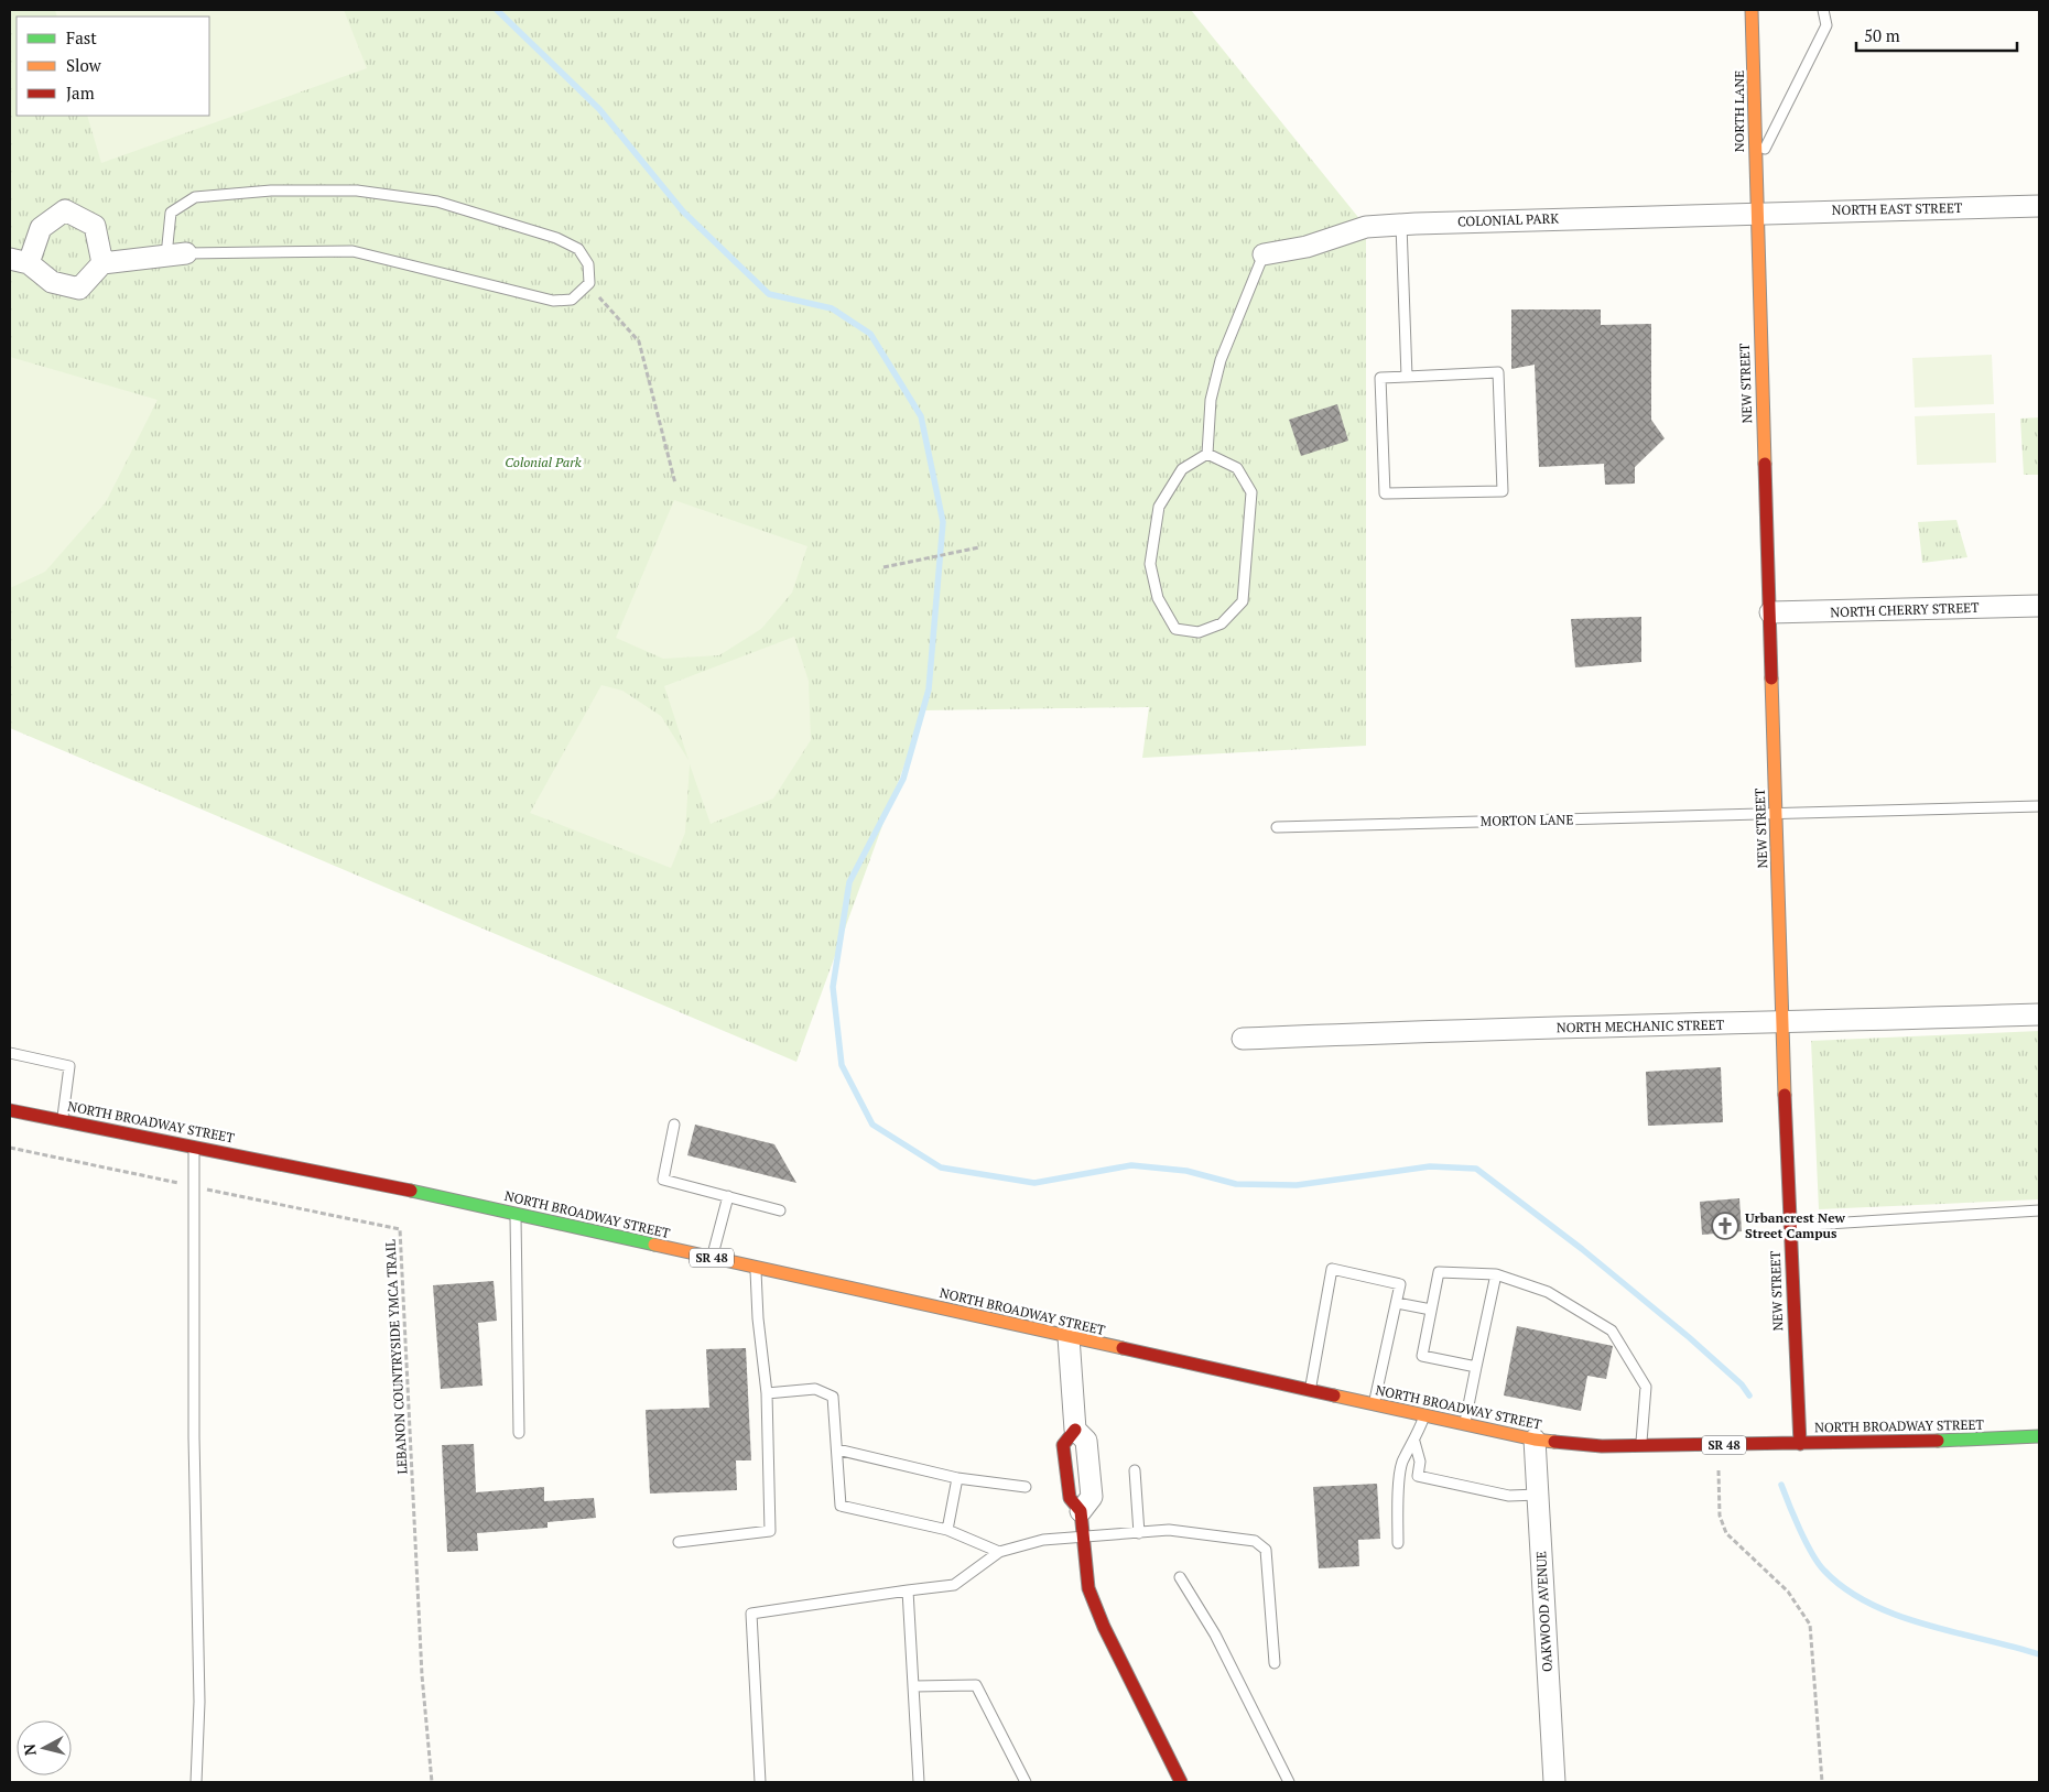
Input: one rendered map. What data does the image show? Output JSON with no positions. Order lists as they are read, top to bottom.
{
  "streets": {
    "main road": [
      "NORTH LANE",
      "NEW STREET",
      "NORTH BROADWAY STREET",
      "SR 48"
    ],
    "street": [
      "NORTH EAST STREET",
      "COLONIAL PARK",
      "NORTH CHERRY STREET",
      "NORTH MECHANIC STREET",
      "OAKWOOD AVENUE"
    ],
    "lane": ["MORTON LANE"],
    "path": ["LEBANON COUNTRYSIDE YMCA TRAIL"]
  },
  "crossings": [
    ["NORTH LANE", "NORTH EAST STREET"],
    ["NORTH LANE", "COLONIAL PARK"],
    ["NORTH LANE", "NEW STREET"],
    ["NORTH EAST STREET", "COLONIAL PARK"],
    ["NORTH EAST STREET", "NEW STREET"],
    ["COLONIAL PARK", "NEW STREET"],
    ["NEW STREET", "NORTH CHERRY STREET"],
    ["NEW STREET", "MORTON LANE"],
    ["NEW STREET", "NORTH MECHANIC STREET"],
    ["NEW STREET", "NORTH BROADWAY STREET"],
    ["NORTH BROADWAY STREET", "OAKWOOD AVENUE"]
  ],
  "parks": ["Colonial Park"],
  "places": {
    "church": ["Urbancrest New Street Campus"]
  },
  "legend": ["Fast", "Slow", "Jam"],
  "scale_bar": "50 m",
  "north": "left"
}
